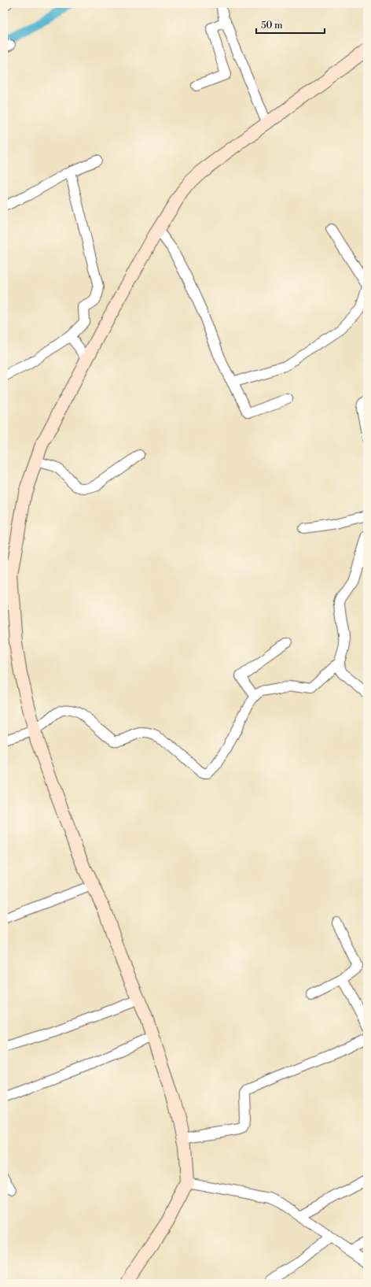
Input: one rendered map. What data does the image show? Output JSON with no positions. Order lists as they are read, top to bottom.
{
  "scale_bar": "50 m"
}
